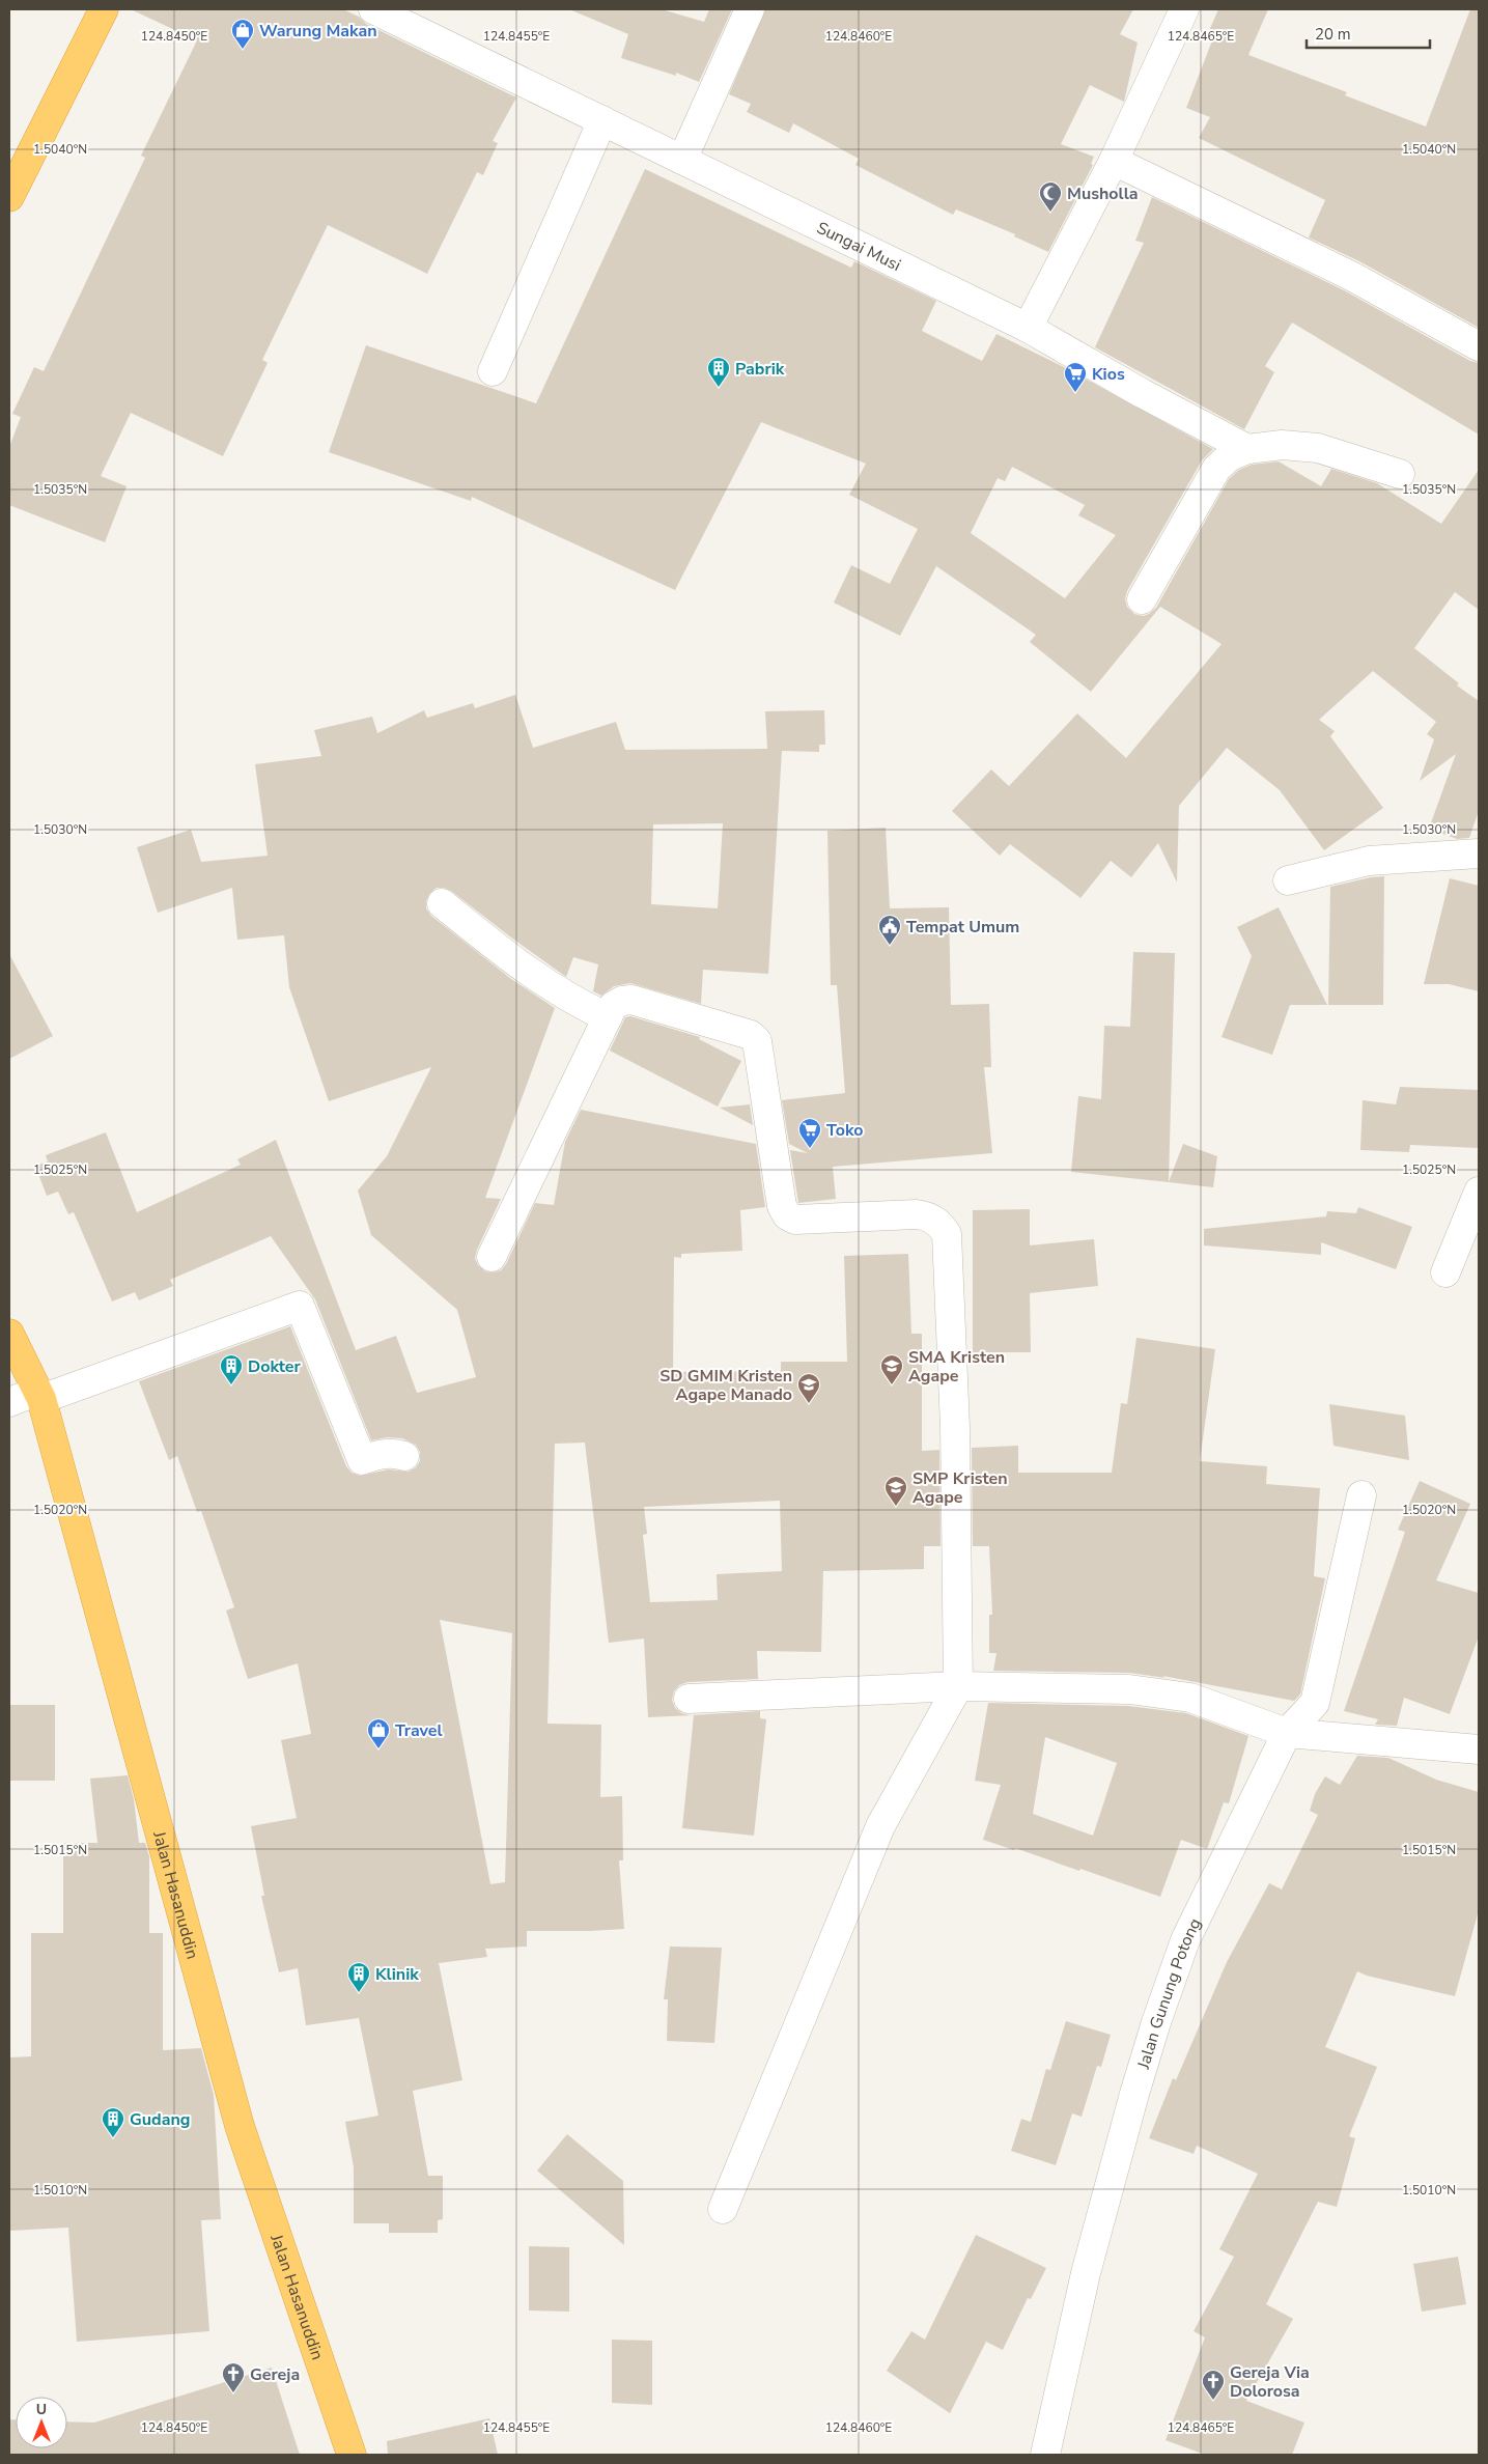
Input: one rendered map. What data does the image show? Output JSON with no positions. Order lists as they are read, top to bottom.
{
  "streets": {
    "highway": ["Jalan Hasanuddin"],
    "street": ["Sungai Musi", "Jalan Gunung Potong"]
  },
  "places": {
    "shop": ["Warung Makan", "Travel"],
    "mosque": ["Musholla"],
    "building": [
      "Pabrik",
      "Dokter",
      "Klinik",
      "Gudang"
    ],
    "supermarket": ["Kios", "Toko"],
    "public building": ["Tempat Umum"],
    "school or university": ["SMA Kristen Agape", "SD GMIM Kristen Agape Manado", "SMP Kristen Agape"],
    "church": ["Gereja", "Gereja Via Dolorosa"]
  },
  "scale_bar": "20 m",
  "north": "top",
  "coordinates": [
    "124.8450°E",
    "124.8455°E",
    "124.8460°E",
    "124.8465°E",
    "1.5040°N",
    "1.5035°N",
    "1.5030°N",
    "1.5025°N",
    "1.5020°N",
    "1.5015°N",
    "1.5010°N"
  ]
}
